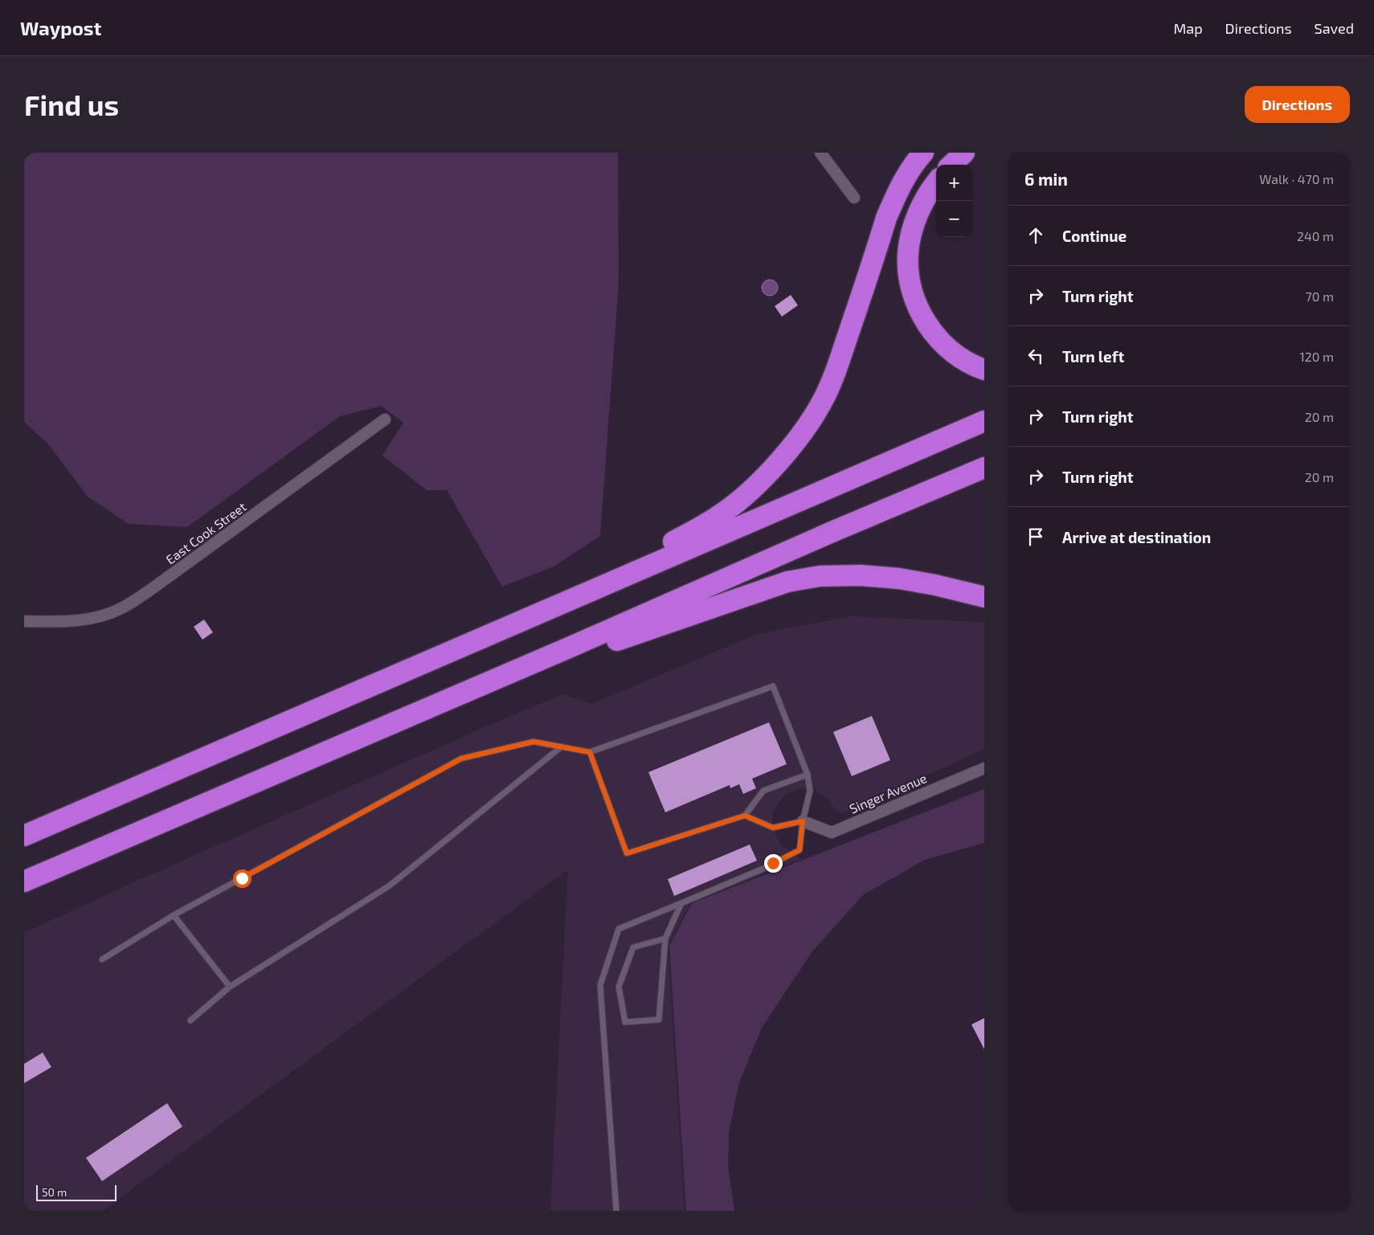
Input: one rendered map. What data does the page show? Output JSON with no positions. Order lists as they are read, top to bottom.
{
  "streets": {
    "street": ["East Cook Street", "Singer Avenue"]
  },
  "scale_bar": "50 m",
  "page": {
    "header": "Waypost",
    "nav": ["Map", "Directions", "Saved"],
    "buttons": "Directions",
    "title": "Find us",
    "heading": ["6 min", "Walk · 470 m"],
    "map_buttons": ["+", "−"],
    "list": [
      ["Continue", "240 m"],
      ["Turn right", "70 m"],
      ["Turn left", "120 m"],
      ["Turn right", "20 m"],
      ["Turn right", "20 m"],
      "Arrive at destination"
    ],
    "scale": "50 m"
  }
}
